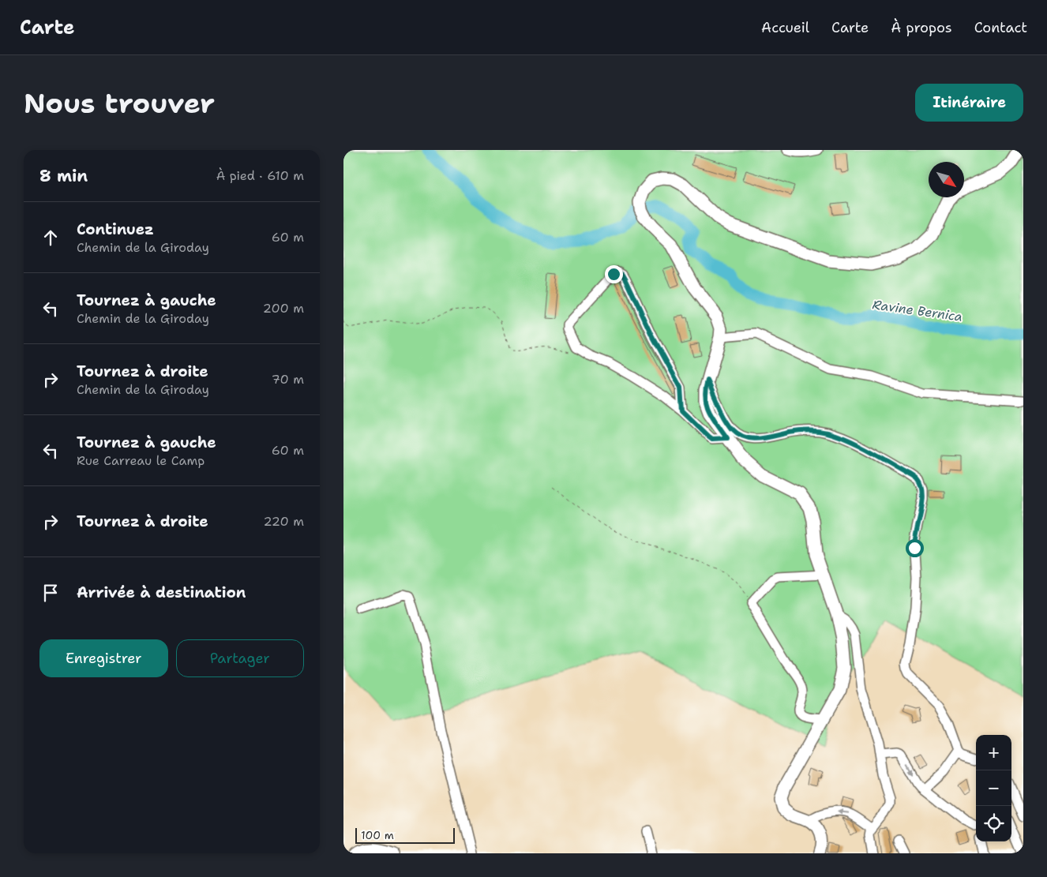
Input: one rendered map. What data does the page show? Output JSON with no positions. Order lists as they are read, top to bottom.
{
  "water": ["Ravine Bernica"],
  "scale_bar": "100 m",
  "north": "bottom right",
  "page": {
    "header": "Carte",
    "nav": [
      "Accueil",
      "Carte",
      "À propos",
      "Contact"
    ],
    "buttons": [
      "Itinéraire",
      ["Enregistrer", "Partager"]
    ],
    "title": "Nous trouver",
    "heading": ["8 min", "À pied · 610 m"],
    "list": [
      ["Continuez", "Chemin de la Giroday", "60 m"],
      ["Tournez à gauche", "Chemin de la Giroday", "200 m"],
      ["Tournez à droite", "Chemin de la Giroday", "70 m"],
      ["Tournez à gauche", "Rue Carreau le Camp", "60 m"],
      ["Tournez à droite", "220 m"],
      "Arrivée à destination"
    ],
    "map_buttons": ["+", "−"],
    "scale": "100 m"
  }
}
